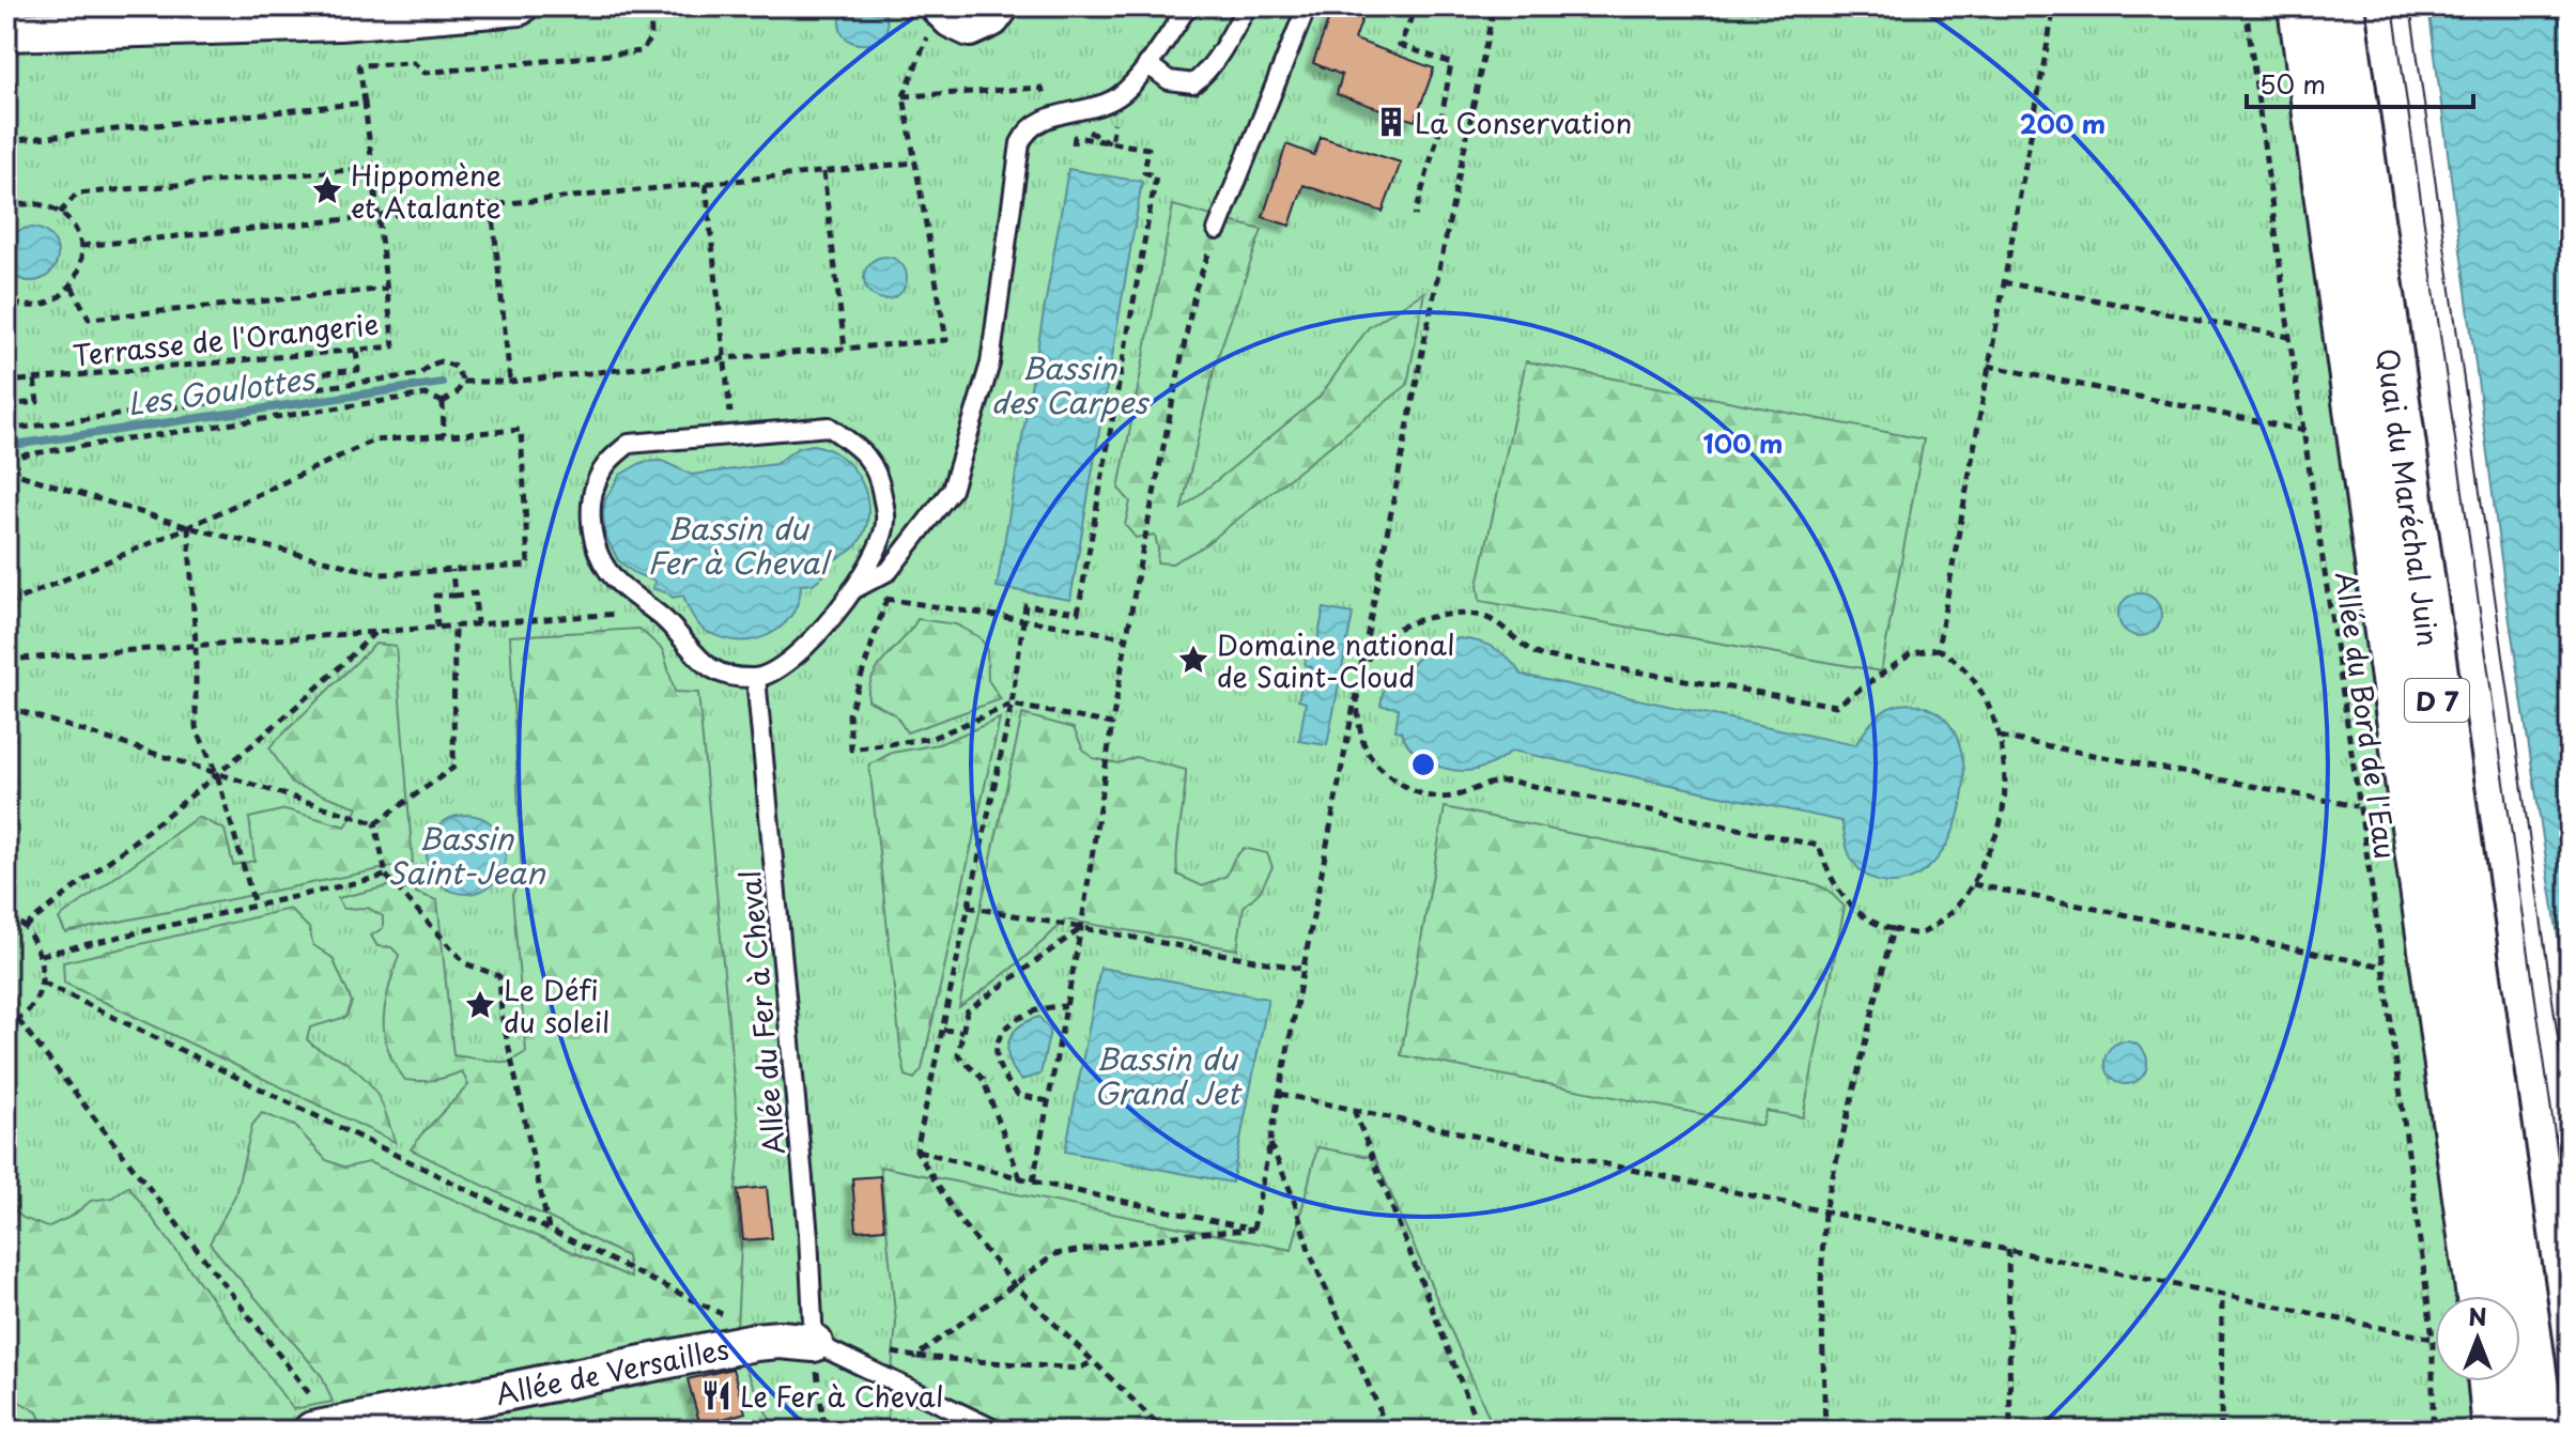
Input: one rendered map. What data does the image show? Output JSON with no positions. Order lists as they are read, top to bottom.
{
  "streets": {
    "main road": ["Quai du Maréchal Juin", "D 7"],
    "street": ["Allée de Versailles"],
    "lane": ["Allée du Fer à Cheval"],
    "path": ["Terrasse de l'Orangerie", "Allée du Bord de l'Eau"]
  },
  "crossings": [
    ["Allée du Fer à Cheval", "Allée de Versailles"]
  ],
  "water": [
    "Bassin des Carpes",
    "Les Goulottes",
    "Bassin du Fer à Cheval",
    "Bassin Saint-Jean",
    "Bassin du Grand Jet"
  ],
  "places": {
    "building": ["La Conservation"],
    "place": ["Hippomène et Atalante", "Domaine national de Saint-Cloud", "Le Défi du soleil"],
    "restaurant": ["Le Fer à Cheval"]
  },
  "scale_bar": "50 m",
  "north": "top",
  "rings": ["200 m", "100 m"]
}
